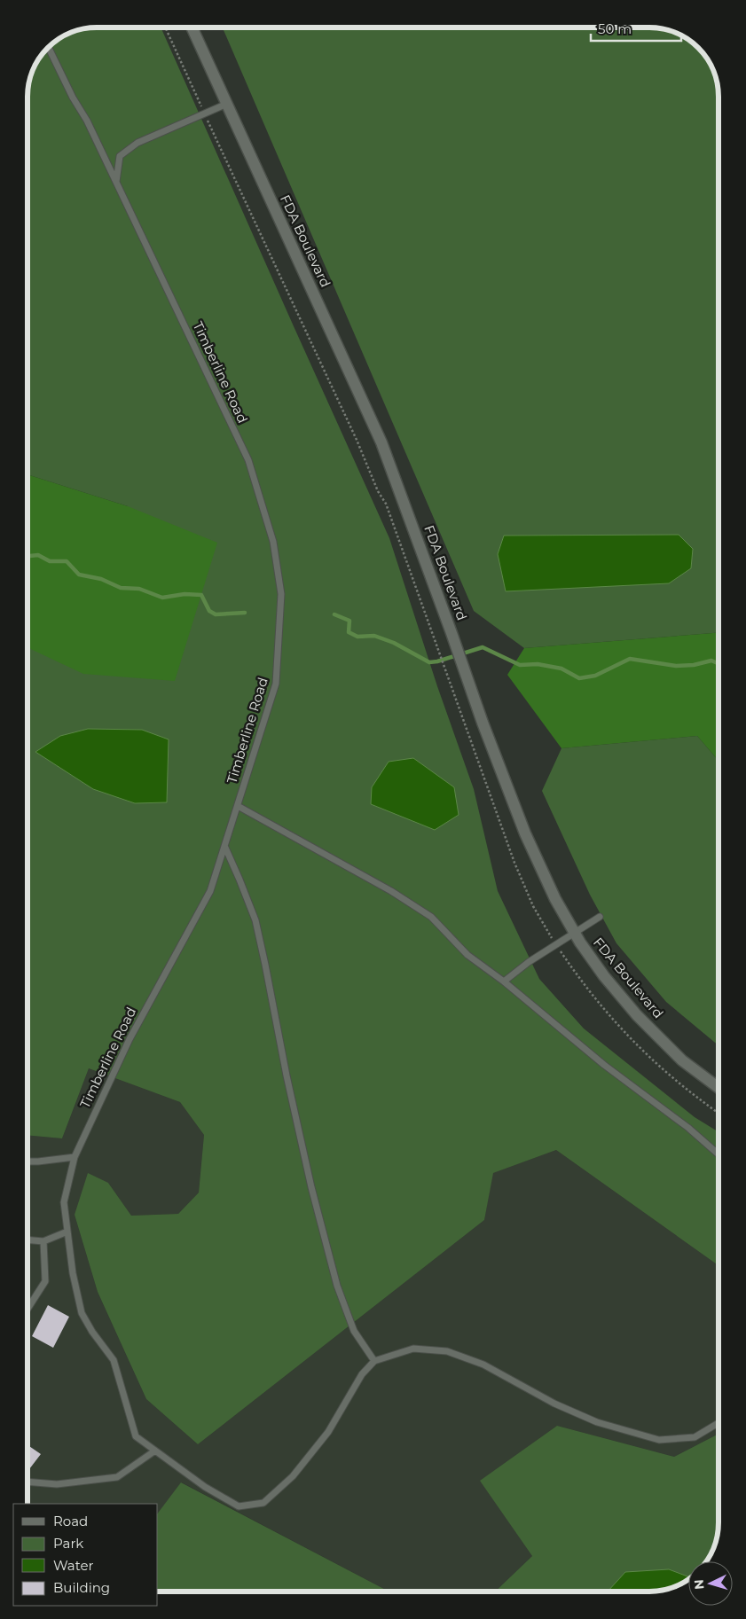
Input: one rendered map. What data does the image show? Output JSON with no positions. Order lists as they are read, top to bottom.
{
  "streets": {
    "street": ["FDA Boulevard"],
    "lane": ["Timberline Road"]
  },
  "legend": [
    "Road",
    "Park",
    "Water",
    "Building"
  ],
  "scale_bar": "50 m",
  "north": "left"
}
